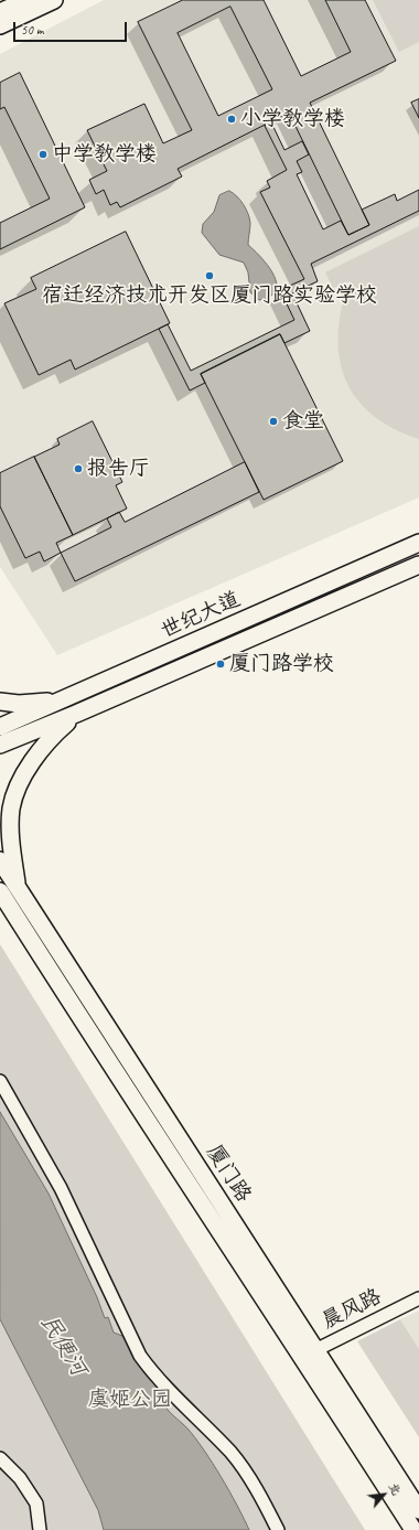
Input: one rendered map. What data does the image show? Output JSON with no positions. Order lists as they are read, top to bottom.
{
  "streets": {
    "street": ["世纪大道", "厦门路", "晨风路"]
  },
  "crossings": [
    ["厦门路", "晨风路"]
  ],
  "water": ["民便河"],
  "parks": ["虞姬公园"],
  "places": [
    "小学教学楼",
    "中学教学楼",
    "宿迁经济技术开发区厦门路实验学校",
    "食堂",
    "报告厅",
    "厦门路学校"
  ],
  "scale_bar": "50 m",
  "north": "top right"
}
